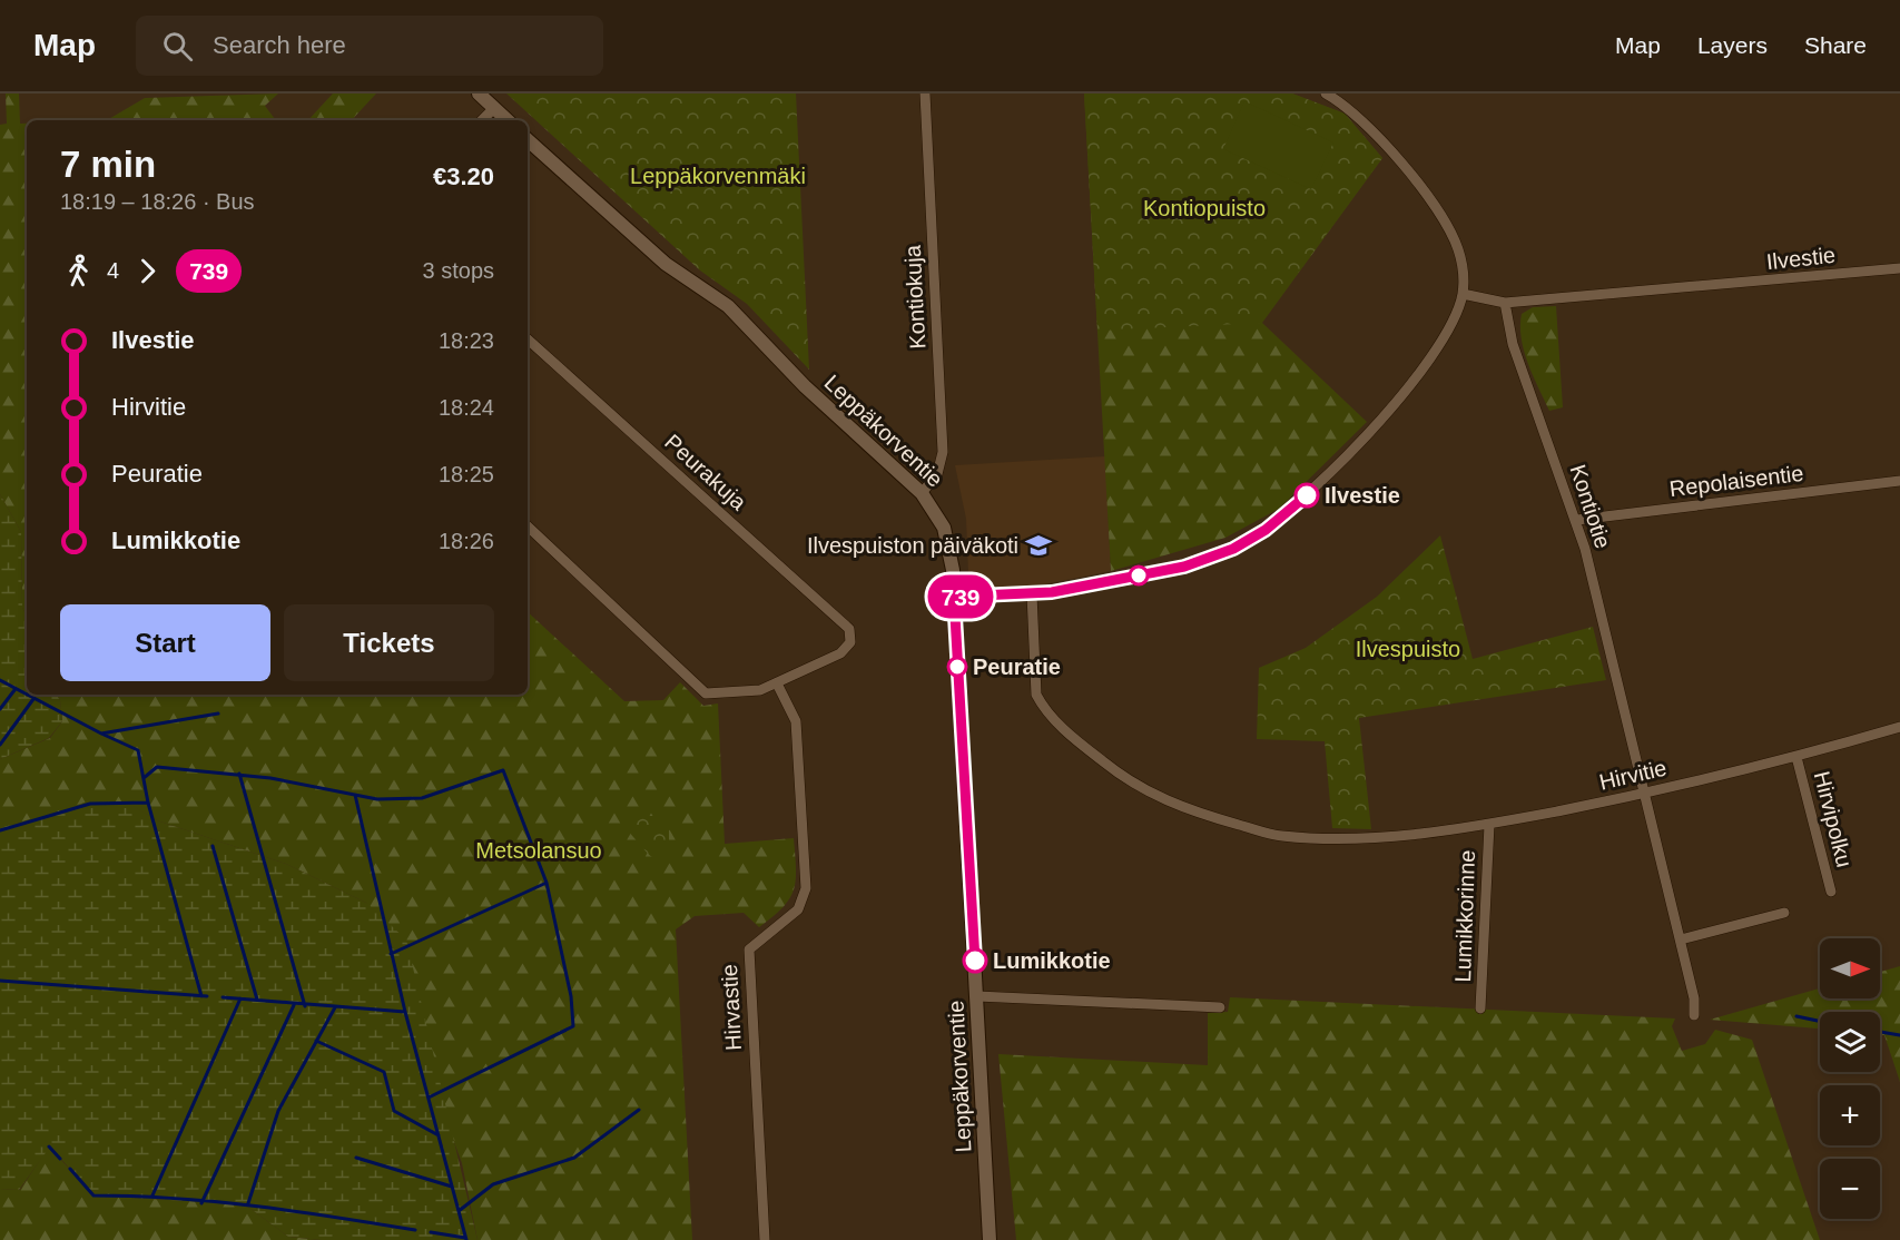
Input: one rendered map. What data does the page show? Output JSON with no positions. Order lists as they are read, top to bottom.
{
  "streets": {
    "street": [
      "Ilvestie",
      "Kontiokuja",
      "Leppäkorventie",
      "Peurakuja",
      "Repolaisentie",
      "Kontiotie",
      "Hirvitie",
      "Hirvipolku",
      "Lumikkorinne",
      "Hirvastie"
    ]
  },
  "crossings": [
    ["Ilvestie", "Kontiotie"],
    ["Kontiokuja", "Leppäkorventie"],
    ["Peurakuja", "Hirvastie"],
    ["Repolaisentie", "Kontiotie"],
    ["Kontiotie", "Hirvitie"],
    ["Hirvitie", "Hirvipolku"],
    ["Hirvitie", "Lumikkorinne"]
  ],
  "parks": [
    "Leppäkorvenmäki",
    "Kontiopuisto",
    "Ilvespuisto",
    "Metsolansuo"
  ],
  "places": {
    "other": ["Ilvestie", "Peuratie", "Lumikkotie"],
    "school or university": ["Ilvespuiston päiväkoti"]
  },
  "lines": ["bus line 739"],
  "north": "right",
  "page": {
    "header": "Map",
    "search": "Search here",
    "nav": ["Map", "Layers", "Share"],
    "on_map": "739",
    "heading": ["7 min", "18:19 – 18:26 · Bus", "€3.20"],
    "legs": ["4", "739", "3 stops"],
    "list": [
      {
        "name": "Ilvestie",
        "value": "18:23"
      },
      {
        "name": "Hirvitie",
        "value": "18:24"
      },
      {
        "name": "Peuratie",
        "value": "18:25"
      },
      {
        "name": "Lumikkotie",
        "value": "18:26"
      }
    ],
    "buttons": ["Start", "Tickets"],
    "map_buttons": ["+", "−"]
  }
}
